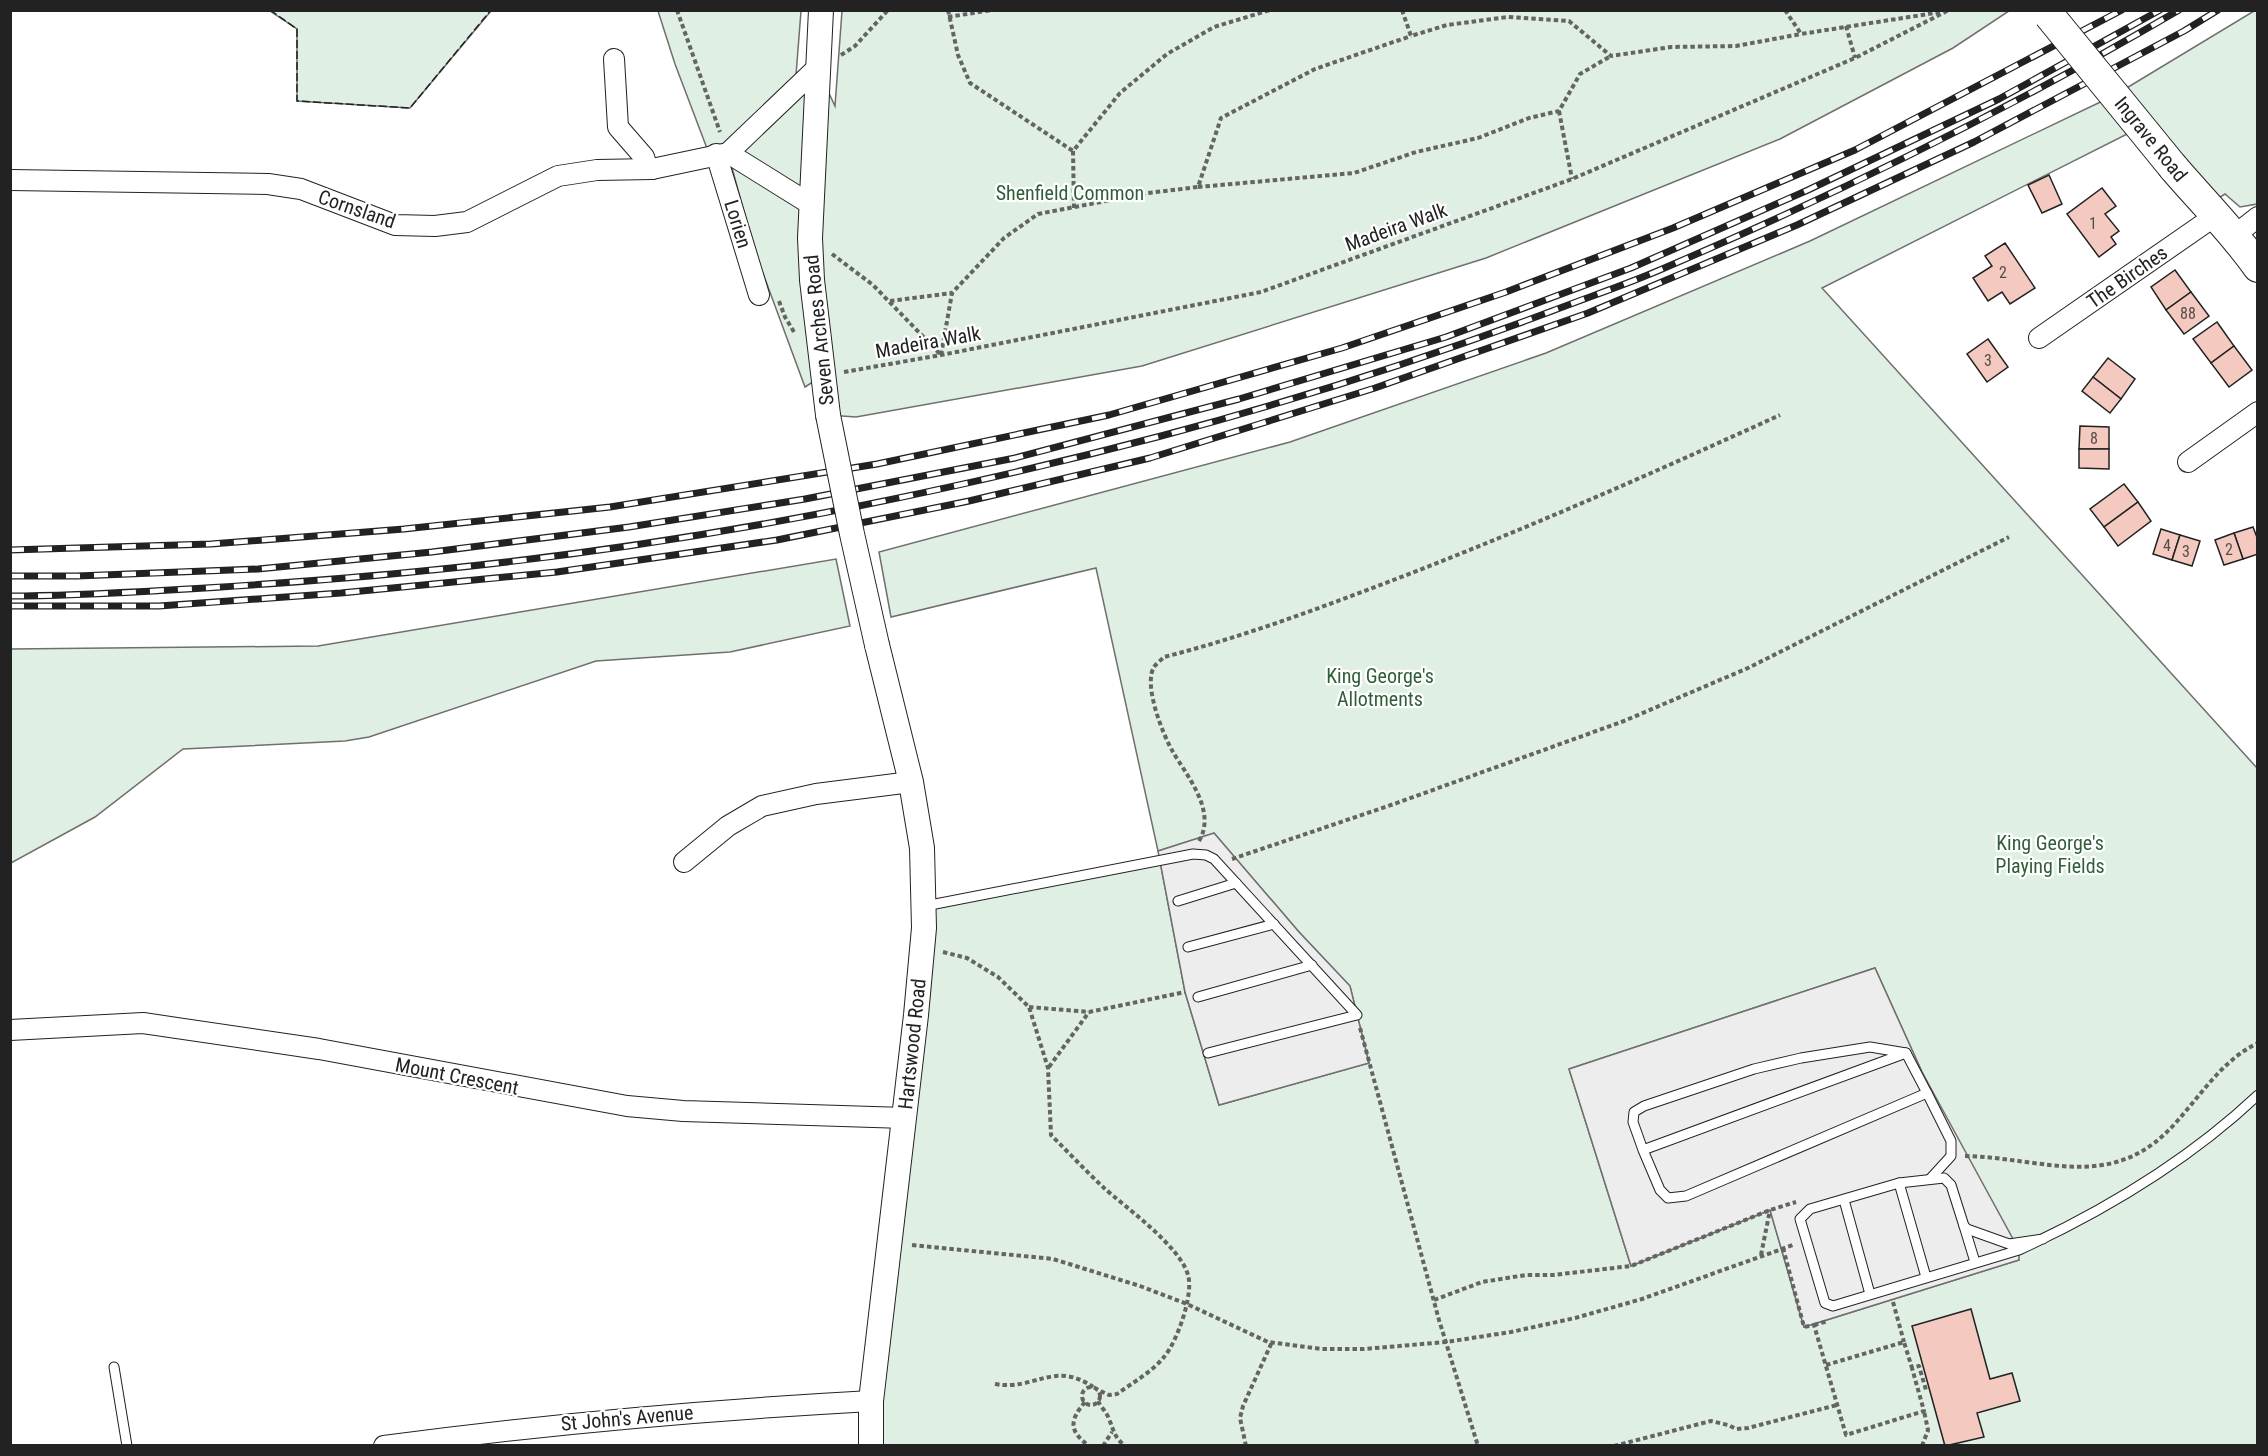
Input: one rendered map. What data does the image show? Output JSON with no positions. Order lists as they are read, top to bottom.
{
  "streets": {
    "main road": ["Ingrave Road"],
    "street": [
      "Cornsland",
      "Lorien",
      "The Birches",
      "Seven Arches Road",
      "Hartswood Road",
      "Mount Crescent",
      "St John's Avenue"
    ],
    "path": ["Madeira Walk"]
  },
  "crossings": [
    ["Ingrave Road", "The Birches"],
    ["Cornsland", "Lorien"],
    ["Cornsland", "Seven Arches Road"],
    ["Madeira Walk", "Seven Arches Road"],
    ["Seven Arches Road", "Hartswood Road"],
    ["Hartswood Road", "Mount Crescent"],
    ["Hartswood Road", "St John's Avenue"]
  ],
  "parks": ["Shenfield Common", "King George's Allotments", "King George's Playing Fields"],
  "house_numbers": [
    "1",
    "2",
    "88",
    "3",
    "8",
    "4",
    "2",
    "3"
  ]
}
